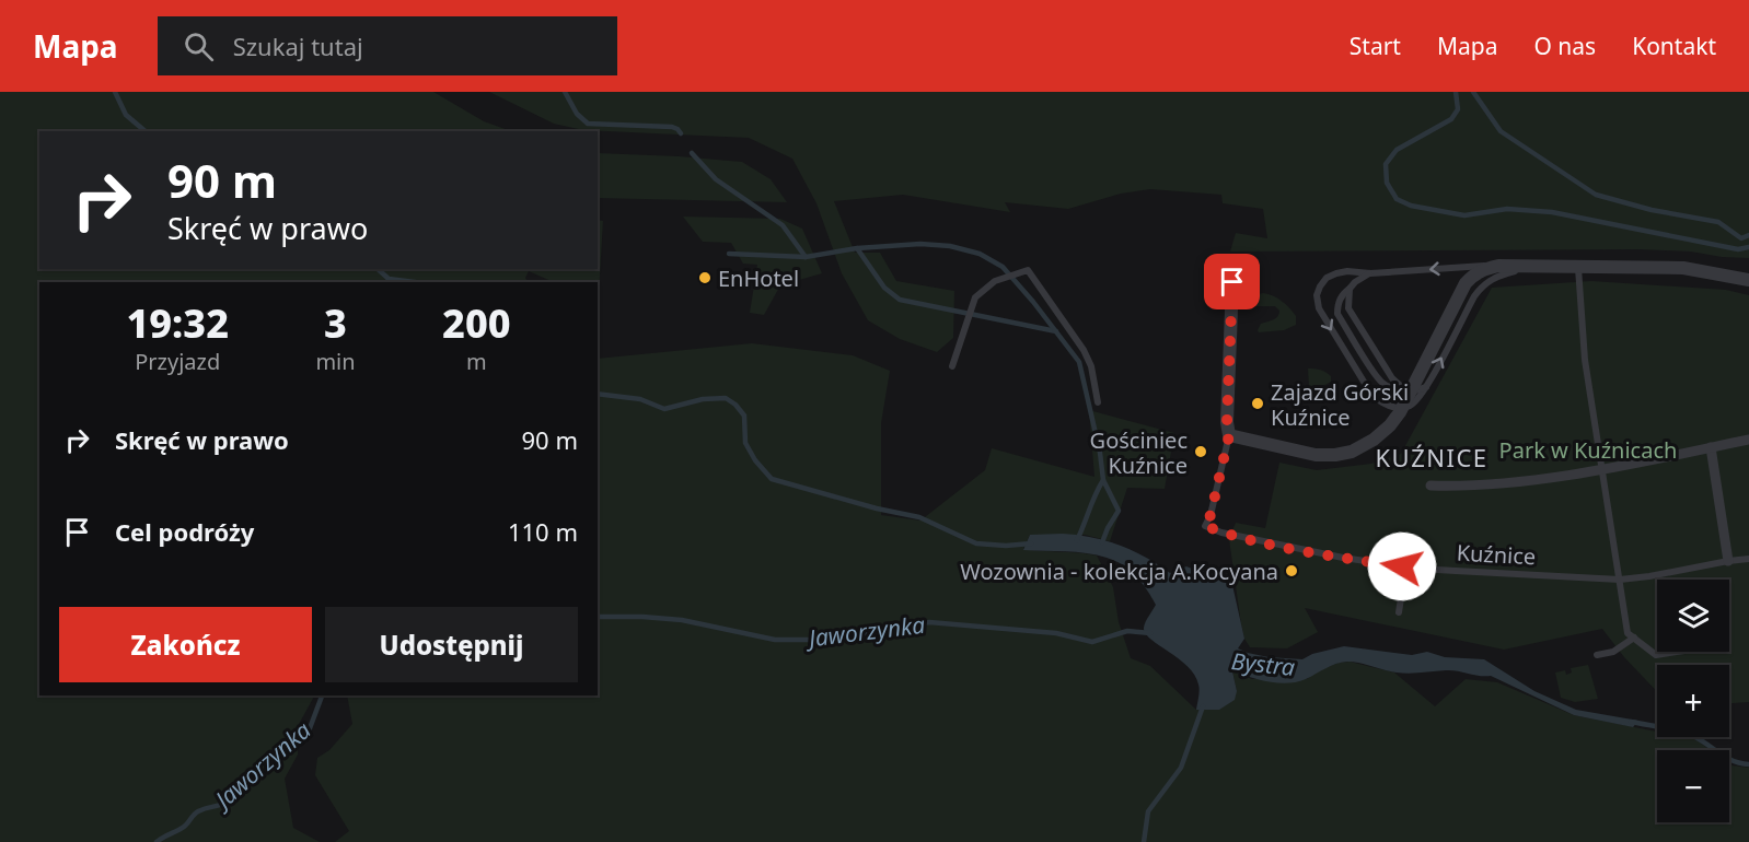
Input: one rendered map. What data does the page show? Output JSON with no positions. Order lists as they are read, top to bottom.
{
  "streets": {
    "lane": ["Kuźnice"]
  },
  "districts": ["KUŹNICE"],
  "water": ["Jaworzynka", "Bystra"],
  "parks": ["Park w Kuźnicach"],
  "places": [
    "EnHotel",
    "Zajazd Górski Kuźnice",
    "Gościniec Kuźnice",
    "Wozownia - kolekcja A.Kocyana"
  ],
  "page": {
    "header": "Mapa",
    "search": "Szukaj tutaj",
    "nav": [
      "Start",
      "Mapa",
      "O nas",
      "Kontakt"
    ],
    "turn": ["90 m", "Skręć w prawo"],
    "eta": [
      "19:32",
      "Przyjazd",
      "3",
      "min",
      "200",
      "m"
    ],
    "list": [
      {
        "name": "Skręć w prawo",
        "value": "90 m"
      },
      {
        "name": "Cel podróży",
        "value": "110 m"
      }
    ],
    "map_buttons": ["+", "−"],
    "buttons": ["Zakończ", "Udostępnij"]
  }
}
